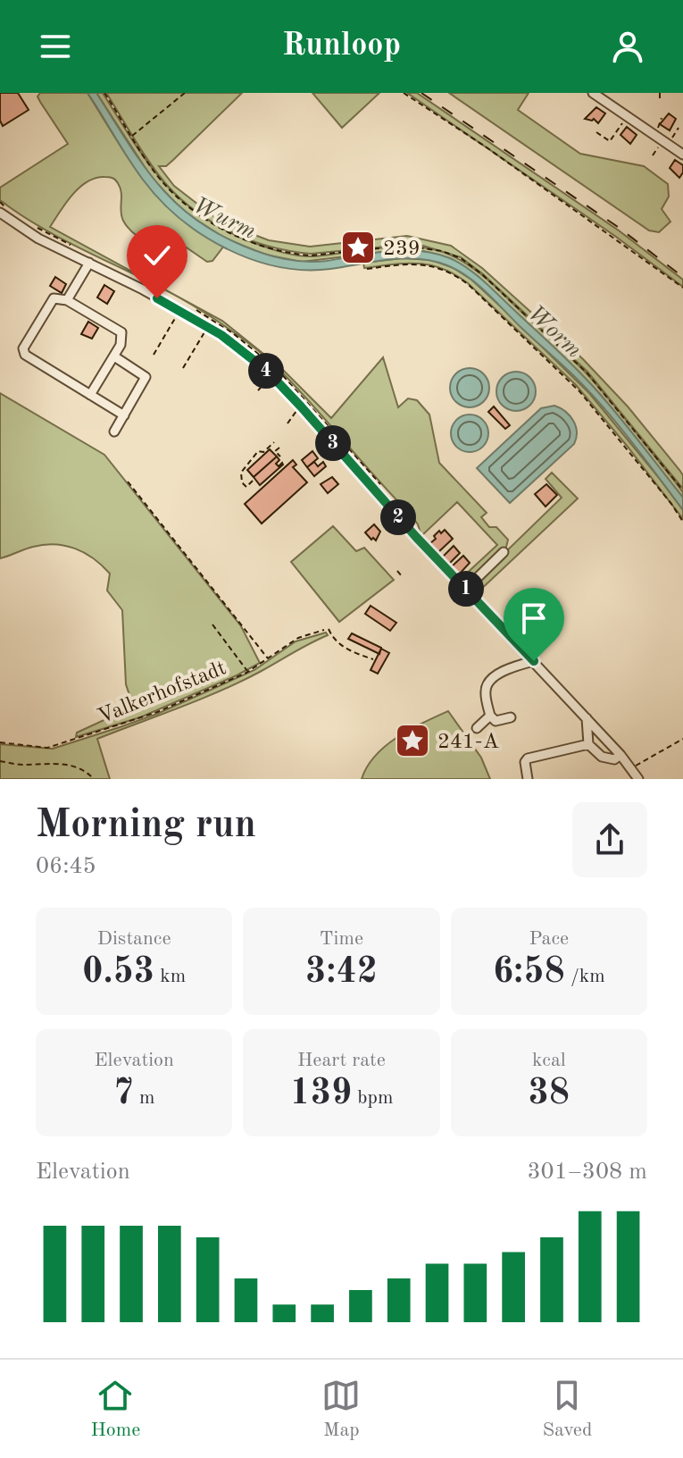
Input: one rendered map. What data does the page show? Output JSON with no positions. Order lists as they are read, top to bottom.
{
  "streets": {
    "path": ["Valkerhofstadt"]
  },
  "water": ["Wurm", "Worm"],
  "places": {
    "place": ["239", "241-A"]
  },
  "page": {
    "header": "Runloop",
    "pins": [
      "4",
      "3",
      "2",
      "1"
    ],
    "heading": ["Morning run", "06:45"],
    "stats": [
      ["Distance", "0.53 km"],
      ["Time", "3:42"],
      ["Pace", "6:58 /km"],
      ["Elevation", "7 m"],
      ["Heart rate", "139 bpm"],
      ["kcal", "38"]
    ],
    "chart": ["Elevation", "301–308 m"],
    "tabs": ["Home", "Map", "Saved"]
  }
}
